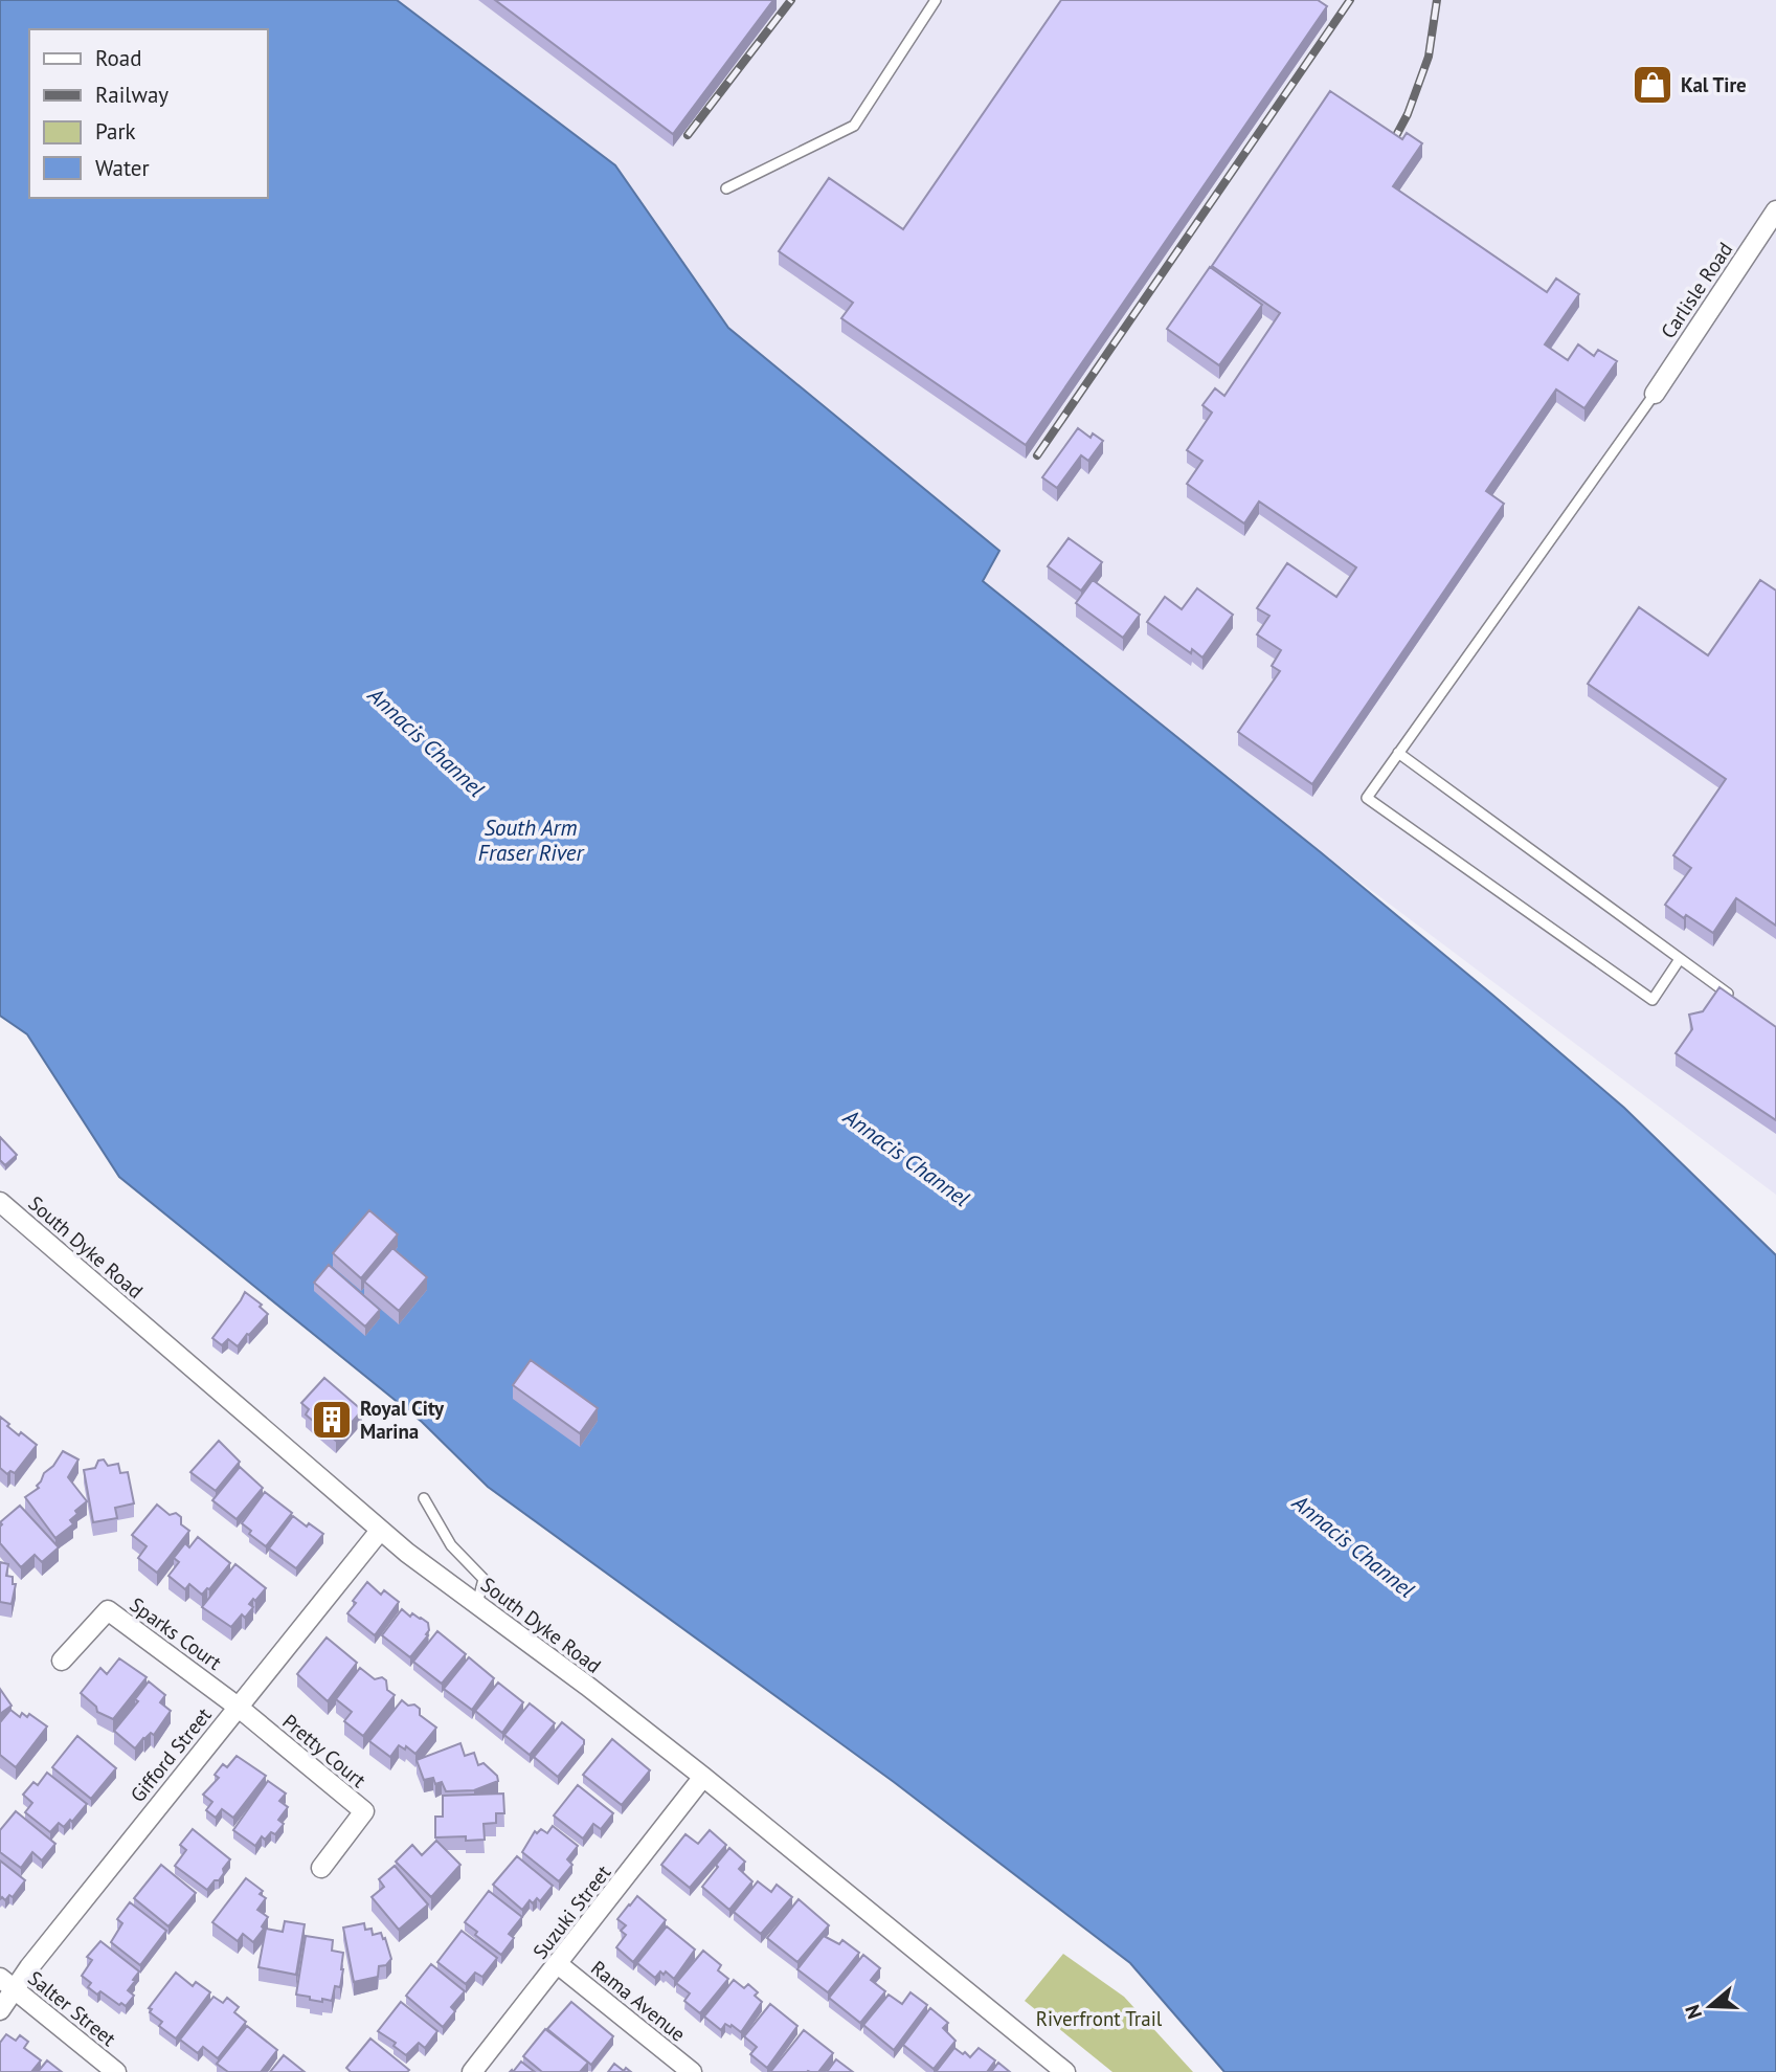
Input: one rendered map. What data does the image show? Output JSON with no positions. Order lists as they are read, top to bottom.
{
  "streets": {
    "street": [
      "Carlisle Road",
      "South Dyke Road",
      "Sparks Court",
      "Pretty Court",
      "Gifford Street",
      "Suzuki Street",
      "Rama Avenue",
      "Salter Street"
    ]
  },
  "crossings": [
    ["South Dyke Road", "Gifford Street"],
    ["South Dyke Road", "Suzuki Street"],
    ["Sparks Court", "Pretty Court"],
    ["Sparks Court", "Gifford Street"],
    ["Pretty Court", "Gifford Street"],
    ["Gifford Street", "Salter Street"],
    ["Suzuki Street", "Rama Avenue"]
  ],
  "water": ["Annacis Channel", "South Arm Fraser River"],
  "parks": ["Riverfront Trail"],
  "places": {
    "shop": ["Kal Tire"],
    "building": ["Royal City Marina"]
  },
  "legend": [
    "Road",
    "Railway",
    "Park",
    "Water"
  ],
  "north": "left"
}
